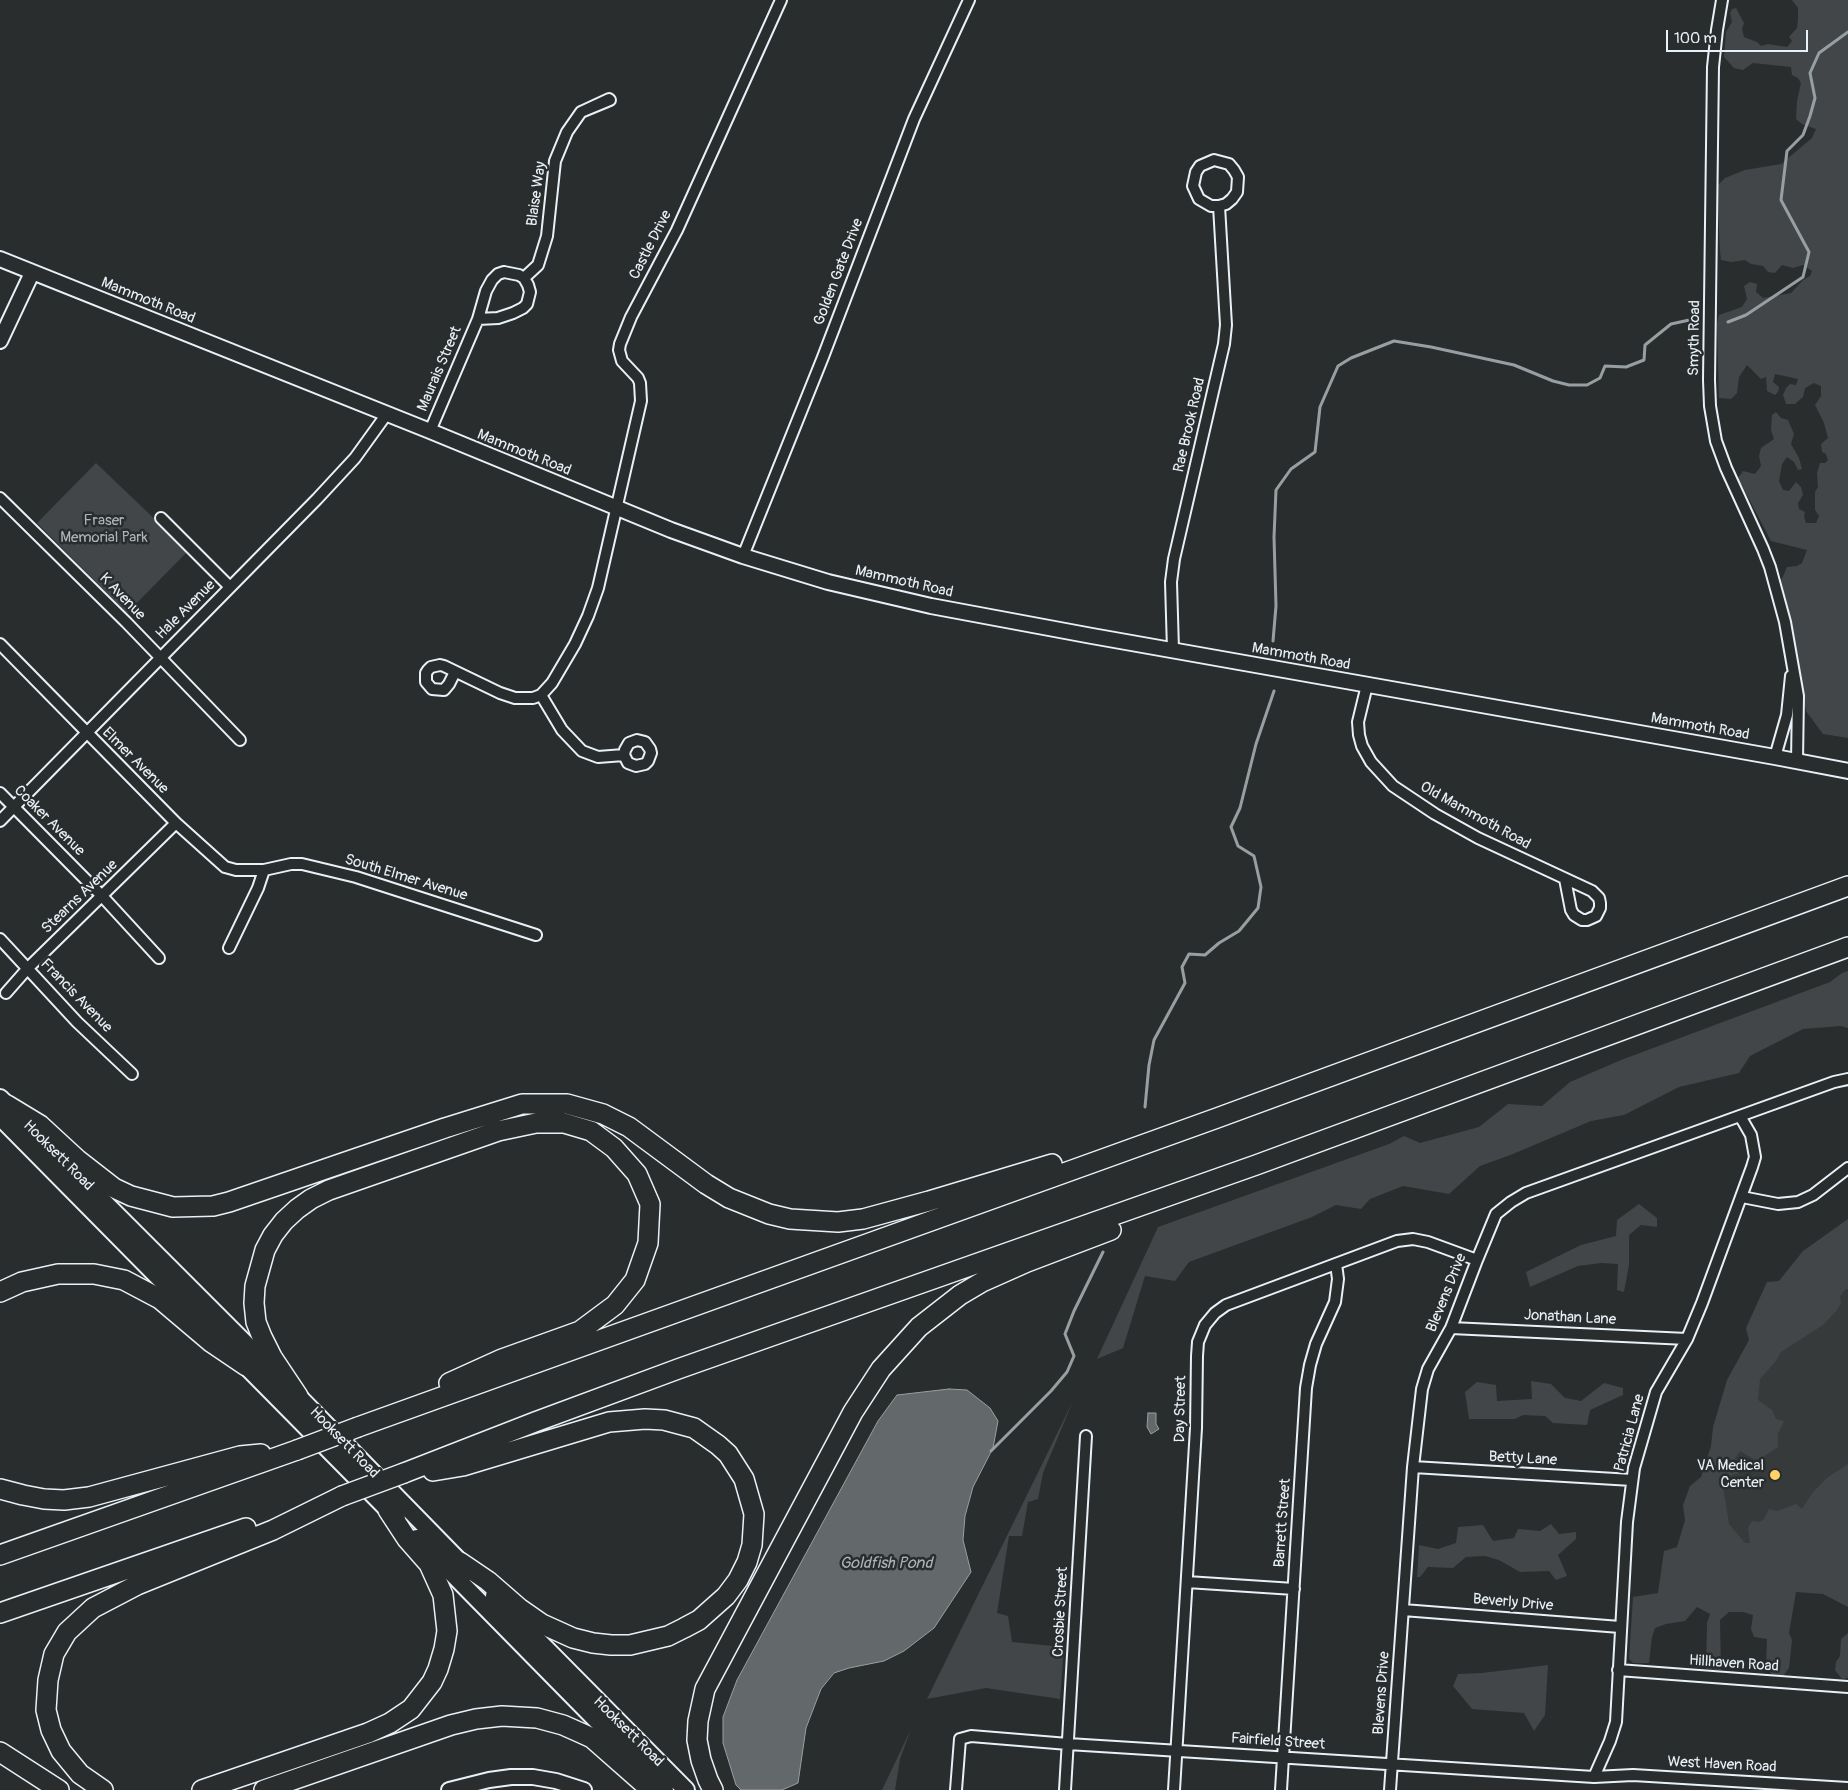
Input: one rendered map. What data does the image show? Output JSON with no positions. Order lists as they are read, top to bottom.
{
  "streets": {
    "main road": ["Mammoth Road", "Hooksett Road"],
    "street": [
      "Blaise Way",
      "Castle Drive",
      "Golden Gate Drive",
      "Smyth Road",
      "Maurais Street",
      "Rae Brook Road",
      "K Avenue",
      "Hale Avenue",
      "Elmer Avenue",
      "Old Mammoth Road",
      "Coaker Avenue",
      "South Elmer Avenue",
      "Stearns Avenue",
      "Francis Avenue",
      "Blevens Drive",
      "Jonathan Lane",
      "Day Street",
      "Patricia Lane",
      "Betty Lane",
      "Barrett Street",
      "Beverly Drive",
      "Crosbie Street",
      "Hillhaven Road",
      "Fairfield Street",
      "West Haven Road"
    ]
  },
  "crossings": [
    ["Blaise Way", "Maurais Street"],
    ["Castle Drive", "Mammoth Road"],
    ["Golden Gate Drive", "Mammoth Road"],
    ["Mammoth Road", "Smyth Road"],
    ["Mammoth Road", "Maurais Street"],
    ["Mammoth Road", "Rae Brook Road"],
    ["Mammoth Road", "Hale Avenue"],
    ["Mammoth Road", "Old Mammoth Road"],
    ["K Avenue", "Hale Avenue"],
    ["Hale Avenue", "Elmer Avenue"],
    ["Hale Avenue", "Coaker Avenue"],
    ["Elmer Avenue", "South Elmer Avenue"],
    ["Elmer Avenue", "Stearns Avenue"],
    ["Coaker Avenue", "Stearns Avenue"],
    ["Stearns Avenue", "Francis Avenue"],
    ["Blevens Drive", "Jonathan Lane"],
    ["Blevens Drive", "Day Street"],
    ["Blevens Drive", "Patricia Lane"],
    ["Blevens Drive", "Betty Lane"],
    ["Blevens Drive", "Beverly Drive"],
    ["Blevens Drive", "Fairfield Street"],
    ["Jonathan Lane", "Patricia Lane"],
    ["Day Street", "Barrett Street"],
    ["Day Street", "Fairfield Street"],
    ["Patricia Lane", "Betty Lane"],
    ["Patricia Lane", "Beverly Drive"],
    ["Patricia Lane", "Hillhaven Road"],
    ["Patricia Lane", "Fairfield Street"],
    ["Patricia Lane", "West Haven Road"],
    ["Barrett Street", "Fairfield Street"],
    ["Crosbie Street", "Fairfield Street"],
    ["Fairfield Street", "West Haven Road"]
  ],
  "water": ["Goldfish Pond"],
  "parks": ["Fraser Memorial Park"],
  "places": ["VA Medical Center"],
  "scale_bar": "100 m"
}
